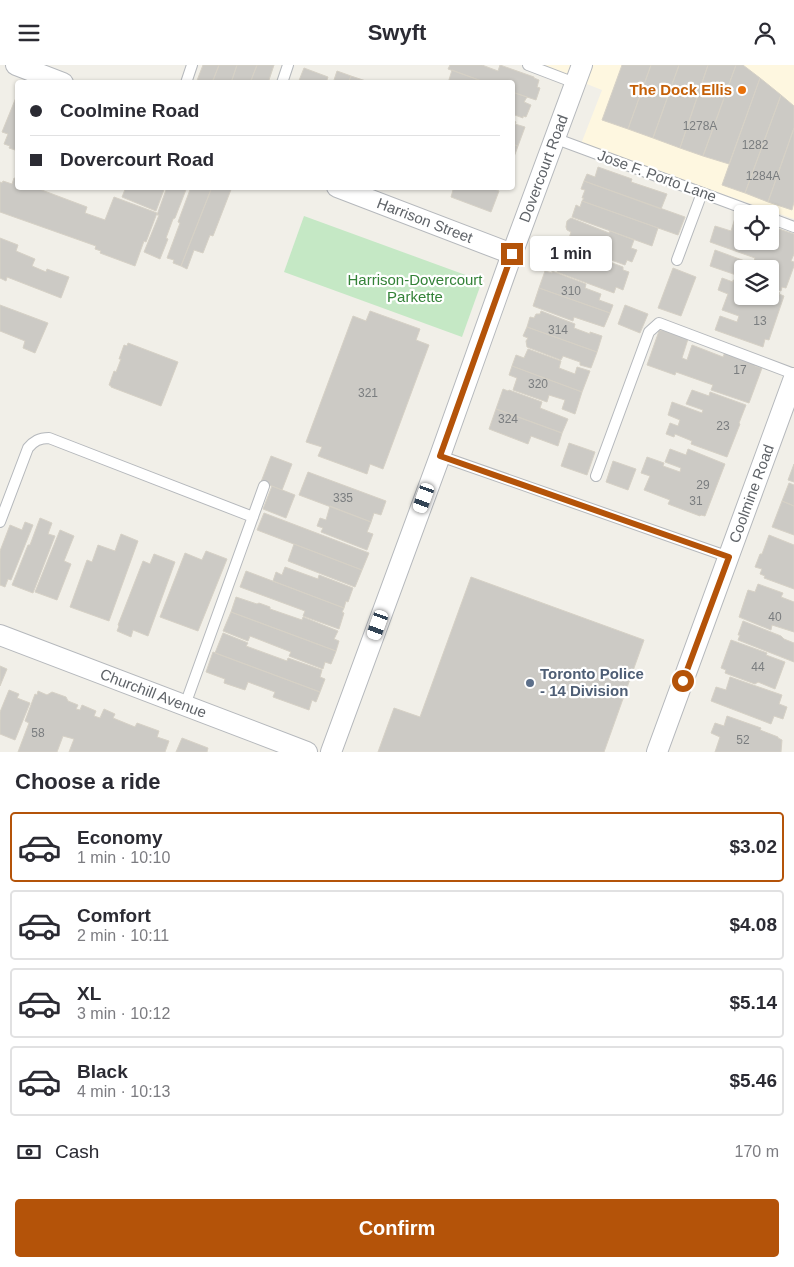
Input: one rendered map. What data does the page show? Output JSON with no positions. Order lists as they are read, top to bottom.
{
  "streets": {
    "street": [
      "Dovercourt Road",
      "Harrison Street",
      "Coolmine Road",
      "Churchill Avenue"
    ],
    "lane": ["Jose F. Porto Lane"]
  },
  "crossings": [
    ["Dovercourt Road", "Jose F. Porto Lane"],
    ["Dovercourt Road", "Harrison Street"]
  ],
  "parks": ["Harrison-Dovercourt Parkette"],
  "places": ["The Dock Ellis", "Toronto Police - 14 Division"],
  "house_numbers": [
    "1278A",
    "1282",
    "1284A",
    "310",
    "13",
    "314",
    "17",
    "320",
    "321",
    "324",
    "23",
    "29",
    "335",
    "31",
    "40",
    "44",
    "58",
    "52"
  ],
  "page": {
    "header": "Swyft",
    "banner": ["Coolmine Road", "Dovercourt Road"],
    "bubble": "1 min",
    "heading": "Choose a ride",
    "list": [
      {
        "name": "Economy",
        "note": "1 min · 10:10",
        "value": "$3.02"
      },
      {
        "name": "Comfort",
        "note": "2 min · 10:11",
        "value": "$4.08"
      },
      {
        "name": "XL",
        "note": "3 min · 10:12",
        "value": "$5.14"
      },
      {
        "name": "Black",
        "note": "4 min · 10:13",
        "value": "$5.46"
      }
    ],
    "pay": ["Cash", "170 m"],
    "buttons": "Confirm"
  }
}
